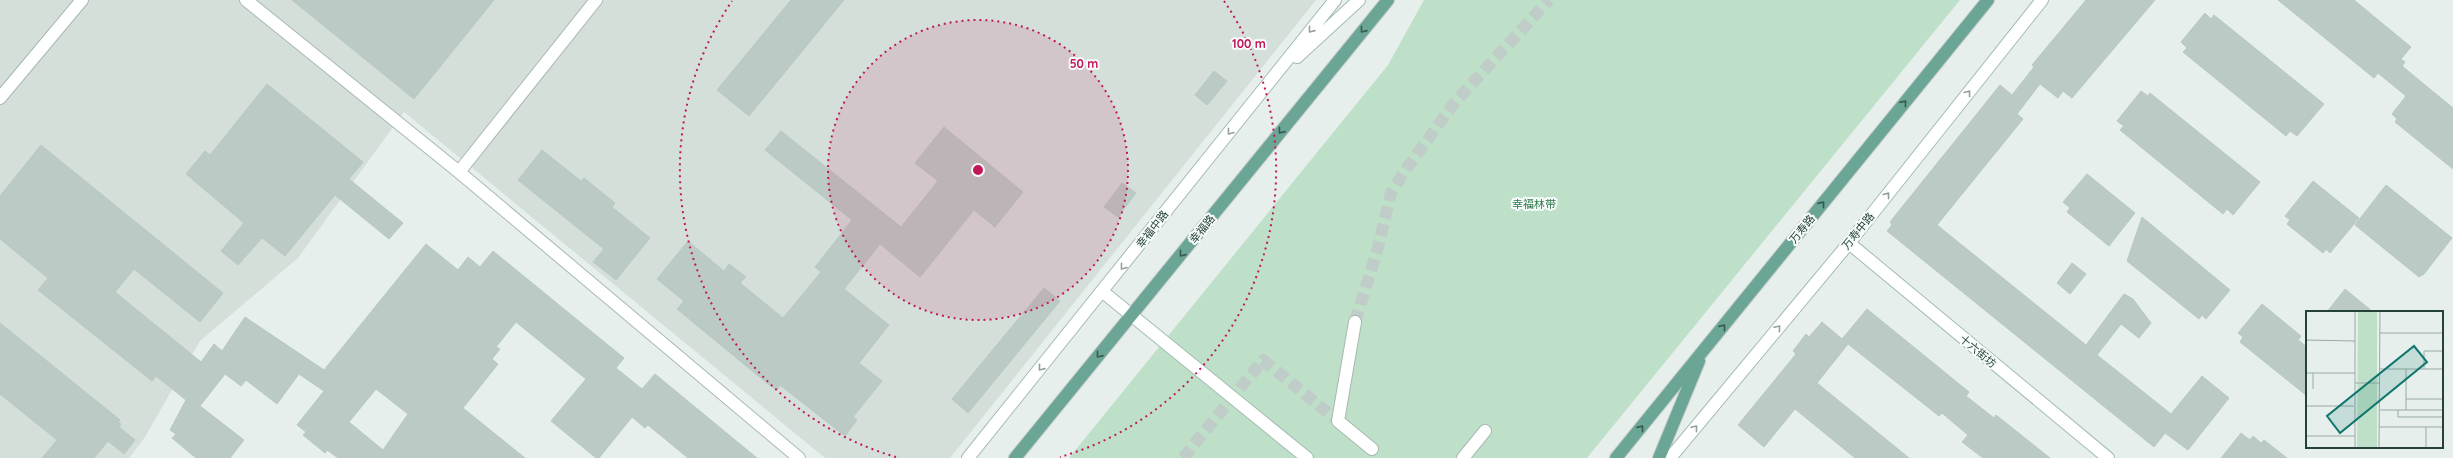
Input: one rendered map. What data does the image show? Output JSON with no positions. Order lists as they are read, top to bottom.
{
  "streets": {
    "main road": [
      "幸福中路",
      "幸福路",
      "万寿路",
      "万寿中路",
      "十六街坊"
    ]
  },
  "crossings": [
    ["万寿中路", "十六街坊"]
  ],
  "one_way": [
    "幸福中路",
    "幸福路",
    "万寿路",
    "万寿中路"
  ],
  "parks": ["幸福林带"],
  "rings": ["100 m", "50 m"]
}
